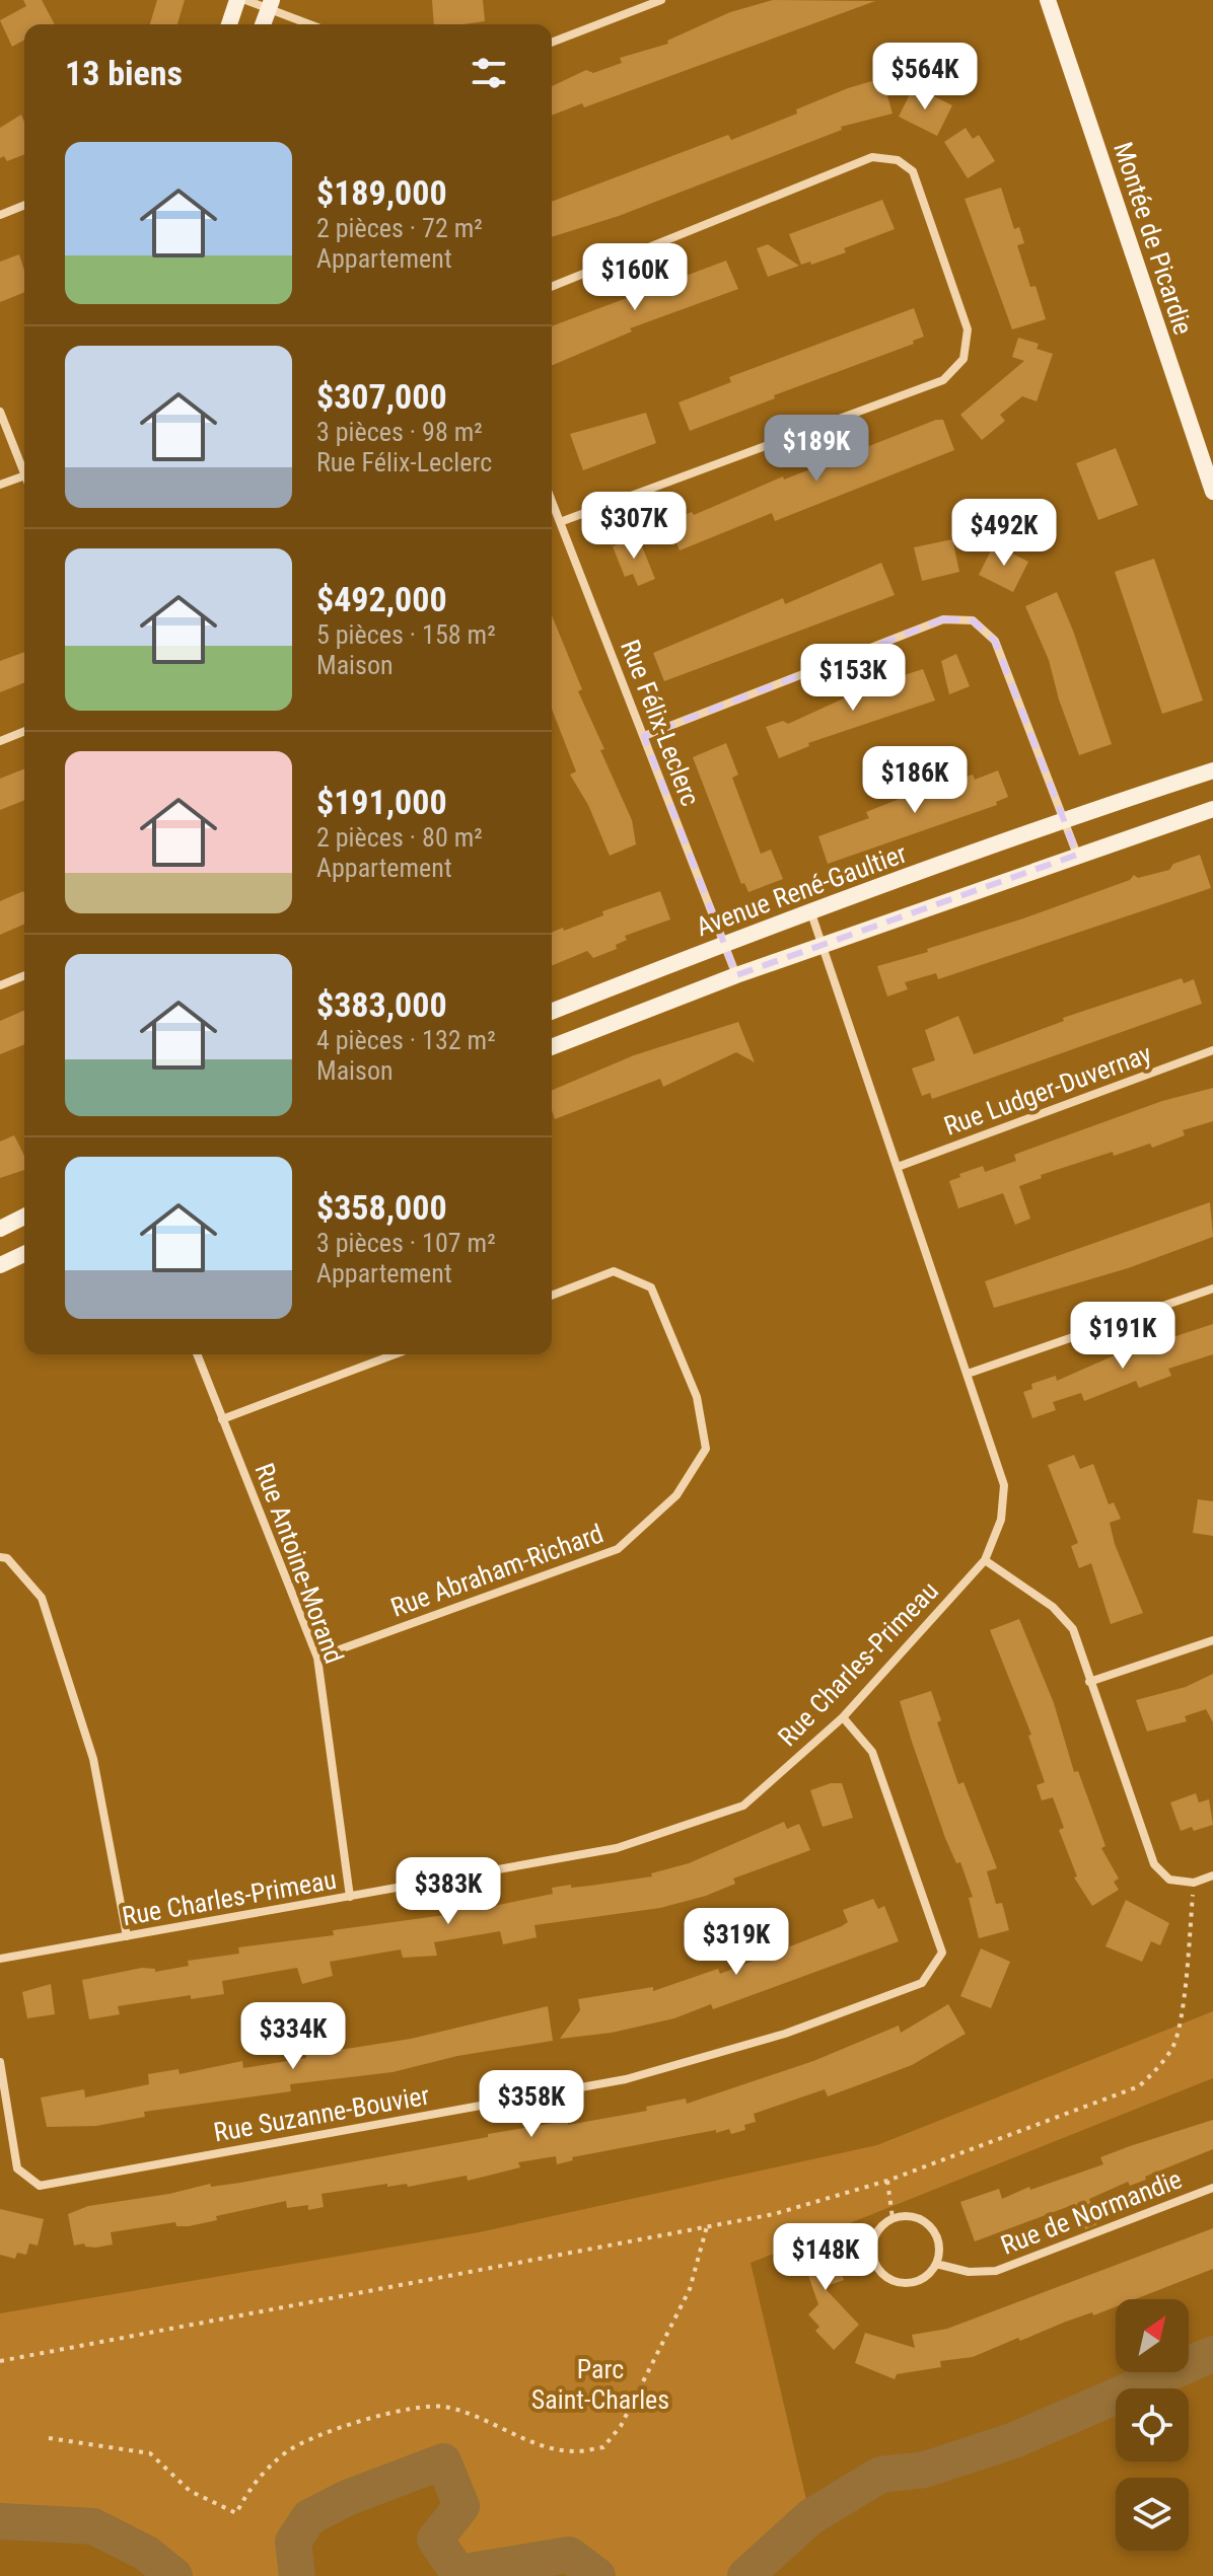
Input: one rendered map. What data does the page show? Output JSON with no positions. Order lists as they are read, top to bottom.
{
  "streets": {
    "street": [
      "Montée de Picardie",
      "Rue Félix-Leclerc",
      "Avenue René-Gaultier",
      "Rue Ludger-Duvernay",
      "Rue Antoine-Morand",
      "Rue Abraham-Richard",
      "Rue Charles-Primeau",
      "Rue Suzanne-Bouvier",
      "Rue de Normandie"
    ]
  },
  "crossings": [
    ["Rue Félix-Leclerc", "Avenue René-Gaultier"],
    ["Avenue René-Gaultier", "Rue Charles-Primeau"],
    ["Rue Ludger-Duvernay", "Rue Charles-Primeau"],
    ["Rue Antoine-Morand", "Rue Abraham-Richard"],
    ["Rue Antoine-Morand", "Rue Charles-Primeau"],
    ["Rue Charles-Primeau", "Rue Suzanne-Bouvier"]
  ],
  "parks": ["Parc Saint-Charles"],
  "north": "top right",
  "page": {
    "heading": "13 biens",
    "price": [
      "$564K",
      "$160K",
      "$189K",
      "$307K",
      "$492K",
      "$153K",
      "$186K",
      "$191K",
      "$383K",
      "$319K",
      "$334K",
      "$358K",
      "$148K"
    ],
    "list": [
      {
        "name": "$189,000",
        "note": "2 pièces · 72 m² · Appartement"
      },
      {
        "name": "$307,000",
        "note": "3 pièces · 98 m² · Rue Félix-Leclerc"
      },
      {
        "name": "$492,000",
        "note": "5 pièces · 158 m² · Maison"
      },
      {
        "name": "$191,000",
        "note": "2 pièces · 80 m² · Appartement"
      },
      {
        "name": "$383,000",
        "note": "4 pièces · 132 m² · Maison"
      },
      {
        "name": "$358,000",
        "note": "3 pièces · 107 m² · Appartement"
      }
    ]
  }
}
